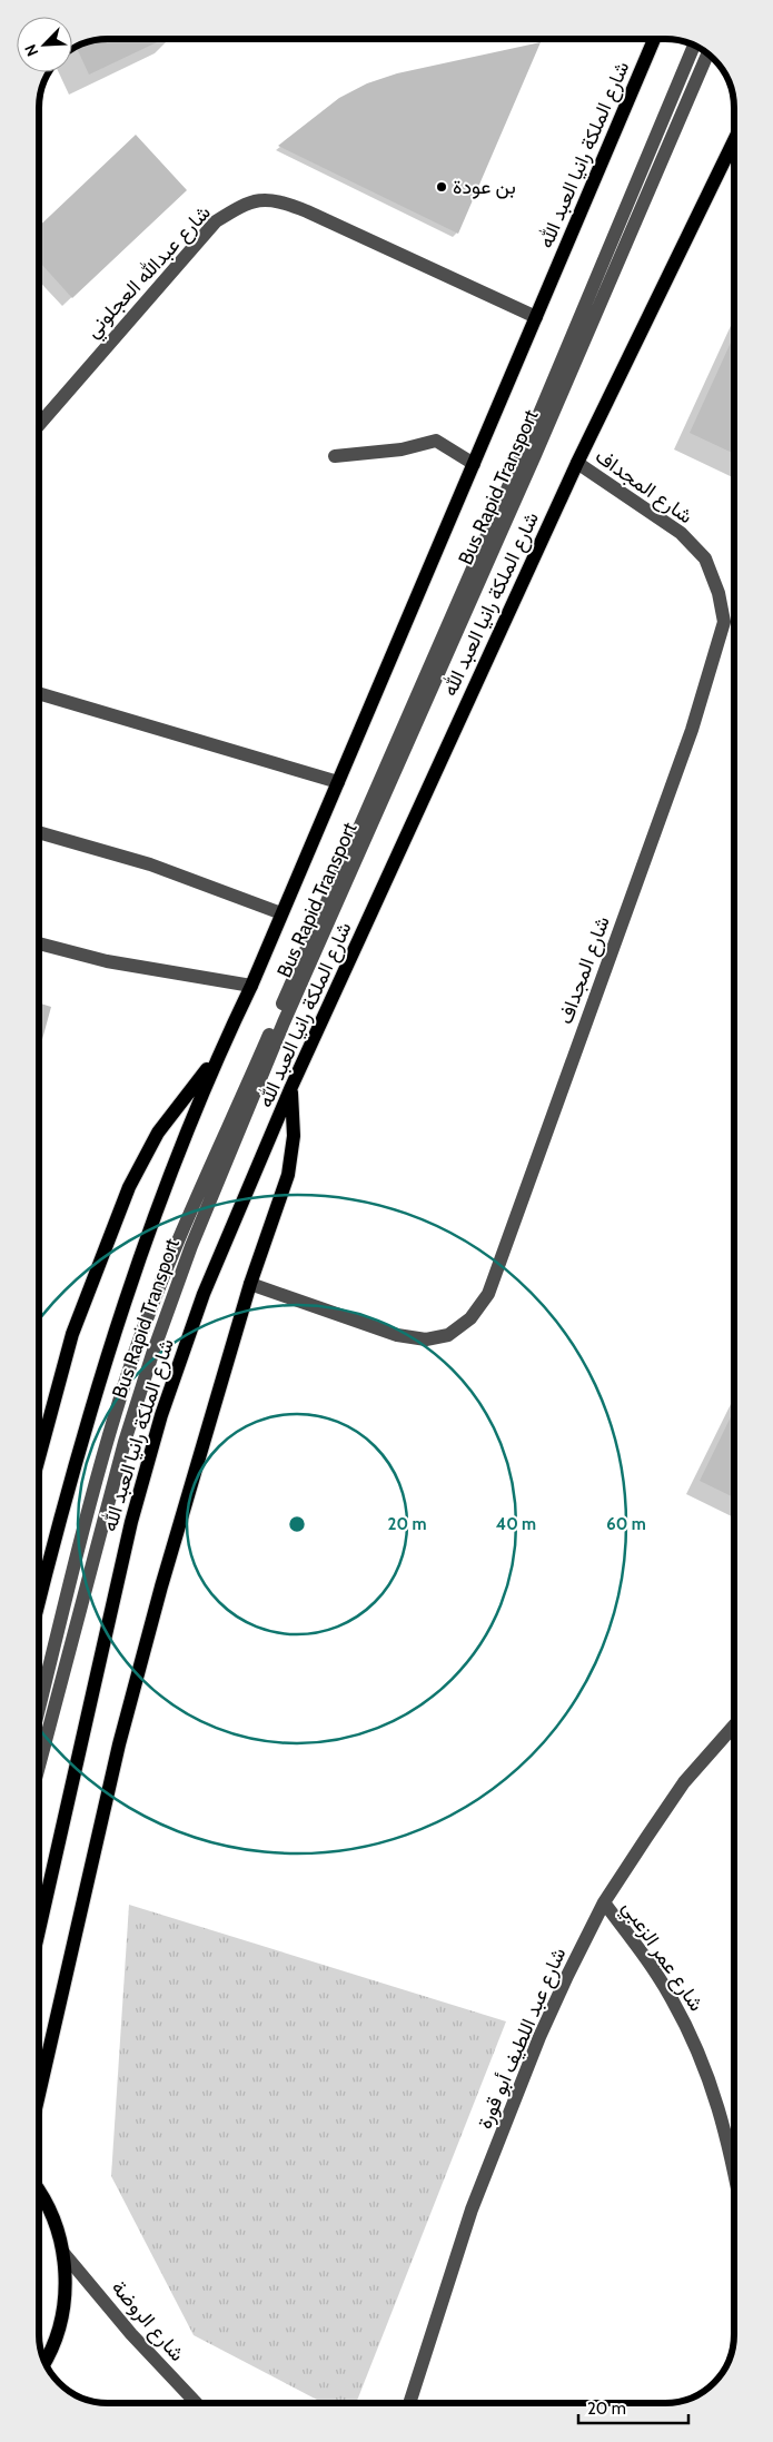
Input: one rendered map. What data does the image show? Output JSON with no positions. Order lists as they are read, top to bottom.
{
  "streets": {
    "main road": ["شارع الملكة رانيا العبد الله"],
    "street": [
      "شارع عبدالله العجلوني",
      "شارع المجداف",
      "Bus Rapid Transport",
      "شارع عمر الزعبي",
      "شارع عبد اللطيف أبو قورة",
      "شارع الروضة"
    ]
  },
  "crossings": [
    ["شارع الملكة رانيا العبد الله", "شارع عبدالله العجلوني"],
    ["شارع الملكة رانيا العبد الله", "شارع المجداف"],
    ["شارع عمر الزعبي", "شارع عبد اللطيف أبو قورة"]
  ],
  "places": ["بن عودة"],
  "scale_bar": "20 m",
  "north": "bottom left",
  "rings": ["20 m", "40 m", "60 m"]
}
